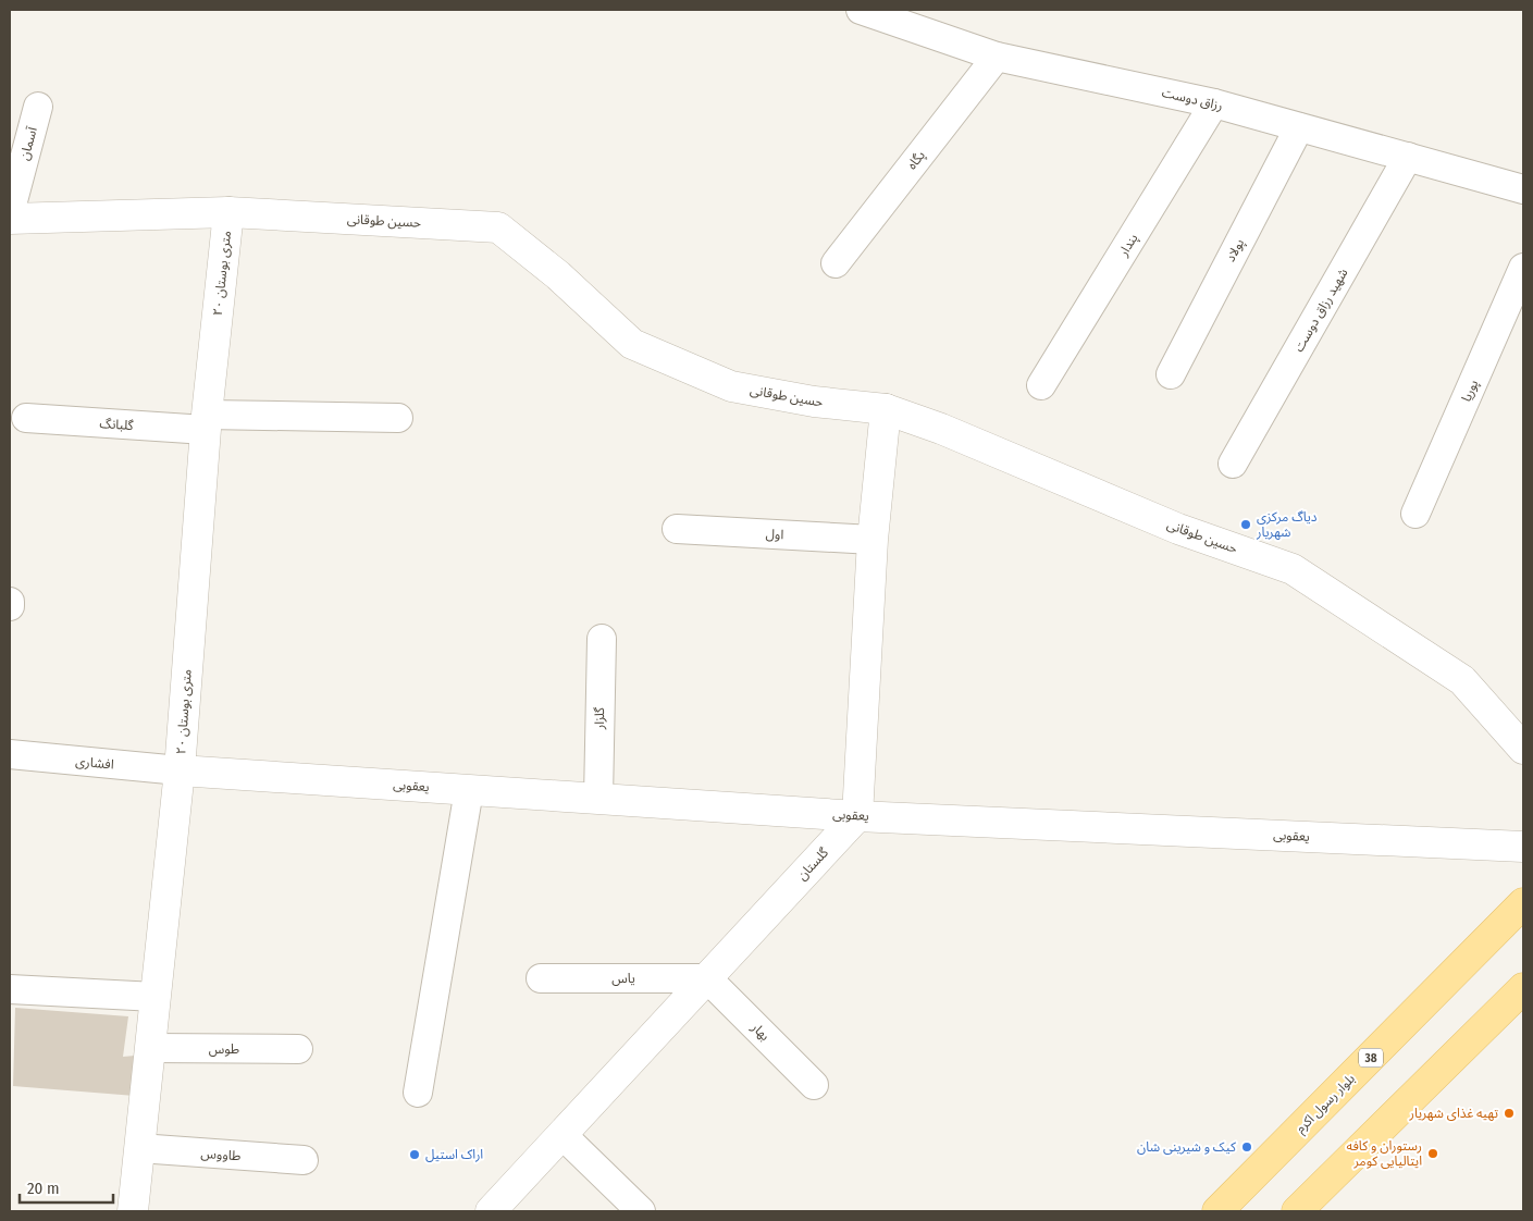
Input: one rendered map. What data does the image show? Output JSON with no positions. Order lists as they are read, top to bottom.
{
  "streets": {
    "main road": ["38", "بلوار رسول اکرم"],
    "street": [
      "رزاق دوست",
      "آسمان",
      "پگاه",
      "حسین طوقانی",
      "پندار",
      "پولاد",
      "۲۰ متری بوستان",
      "شهید رزاق دوست",
      "پوریا",
      "گلبانگ",
      "اول",
      "گلزار",
      "افشاری",
      "یعقوبی",
      "گلستان",
      "یاس",
      "بهار",
      "طوس",
      "طاووس"
    ]
  },
  "crossings": [
    ["رزاق دوست", "پگاه"],
    ["رزاق دوست", "پندار"],
    ["رزاق دوست", "پولاد"],
    ["رزاق دوست", "شهید رزاق دوست"],
    ["حسین طوقانی", "۲۰ متری بوستان"],
    ["۲۰ متری بوستان", "گلبانگ"],
    ["۲۰ متری بوستان", "افشاری"],
    ["۲۰ متری بوستان", "یعقوبی"],
    ["۲۰ متری بوستان", "طوس"],
    ["۲۰ متری بوستان", "طاووس"],
    ["گلزار", "یعقوبی"],
    ["افشاری", "یعقوبی"],
    ["یعقوبی", "گلستان"],
    ["گلستان", "یاس"],
    ["گلستان", "بهار"],
    ["یاس", "بهار"]
  ],
  "places": [
    "دیاگ مرکزی شهریار",
    "تهیه غذای شهریار",
    "کیک و شیرینی شان",
    "رستوران و کافه ایتالیایی کومر",
    "اراک استیل"
  ],
  "scale_bar": "20 m"
}
